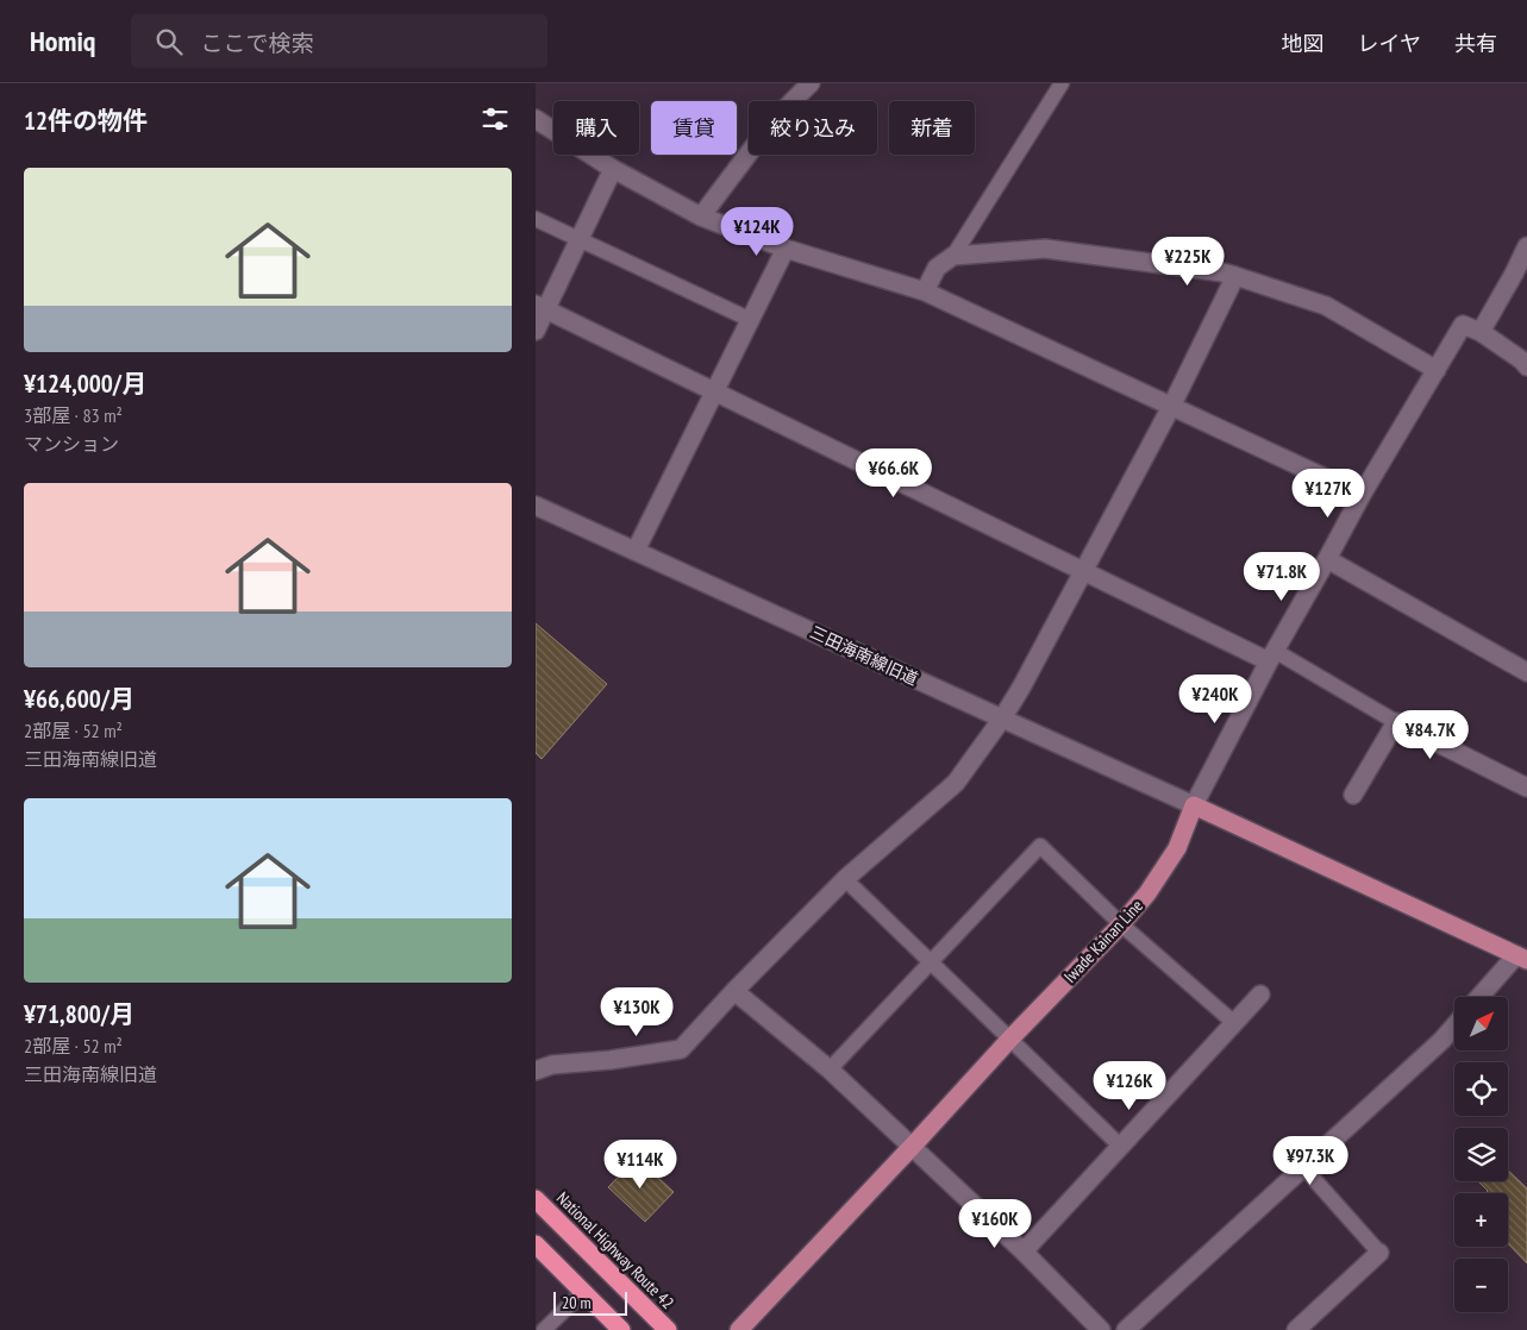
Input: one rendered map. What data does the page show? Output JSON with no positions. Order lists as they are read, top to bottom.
{
  "streets": {
    "highway": ["National Highway Route 42"],
    "main road": ["Iwade Kainan Line"],
    "street": ["三田海南線旧道"]
  },
  "crossings": [
    ["三田海南線旧道", "Iwade Kainan Line"]
  ],
  "scale_bar": "20 m",
  "north": "top right",
  "page": {
    "header": "Homiq",
    "search": "ここで検索",
    "nav": ["地図", "レイヤ", "共有"],
    "heading": "12件の物件",
    "chip": [
      "購入",
      "賃貸",
      "絞り込み",
      "新着"
    ],
    "list": [
      {
        "name": "¥124,000/月",
        "note": "3部屋 · 83 m² · マンション"
      },
      {
        "name": "¥66,600/月",
        "note": "2部屋 · 52 m² · 三田海南線旧道"
      },
      {
        "name": "¥71,800/月",
        "note": "2部屋 · 52 m² · 三田海南線旧道"
      }
    ],
    "price": [
      "¥124K",
      "¥225K",
      "¥66.6K",
      "¥127K",
      "¥71.8K",
      "¥240K",
      "¥84.7K",
      "¥130K",
      "¥126K",
      "¥97.3K",
      "¥114K",
      "¥160K"
    ],
    "map_buttons": ["+", "−"],
    "scale": "20 m"
  }
}
